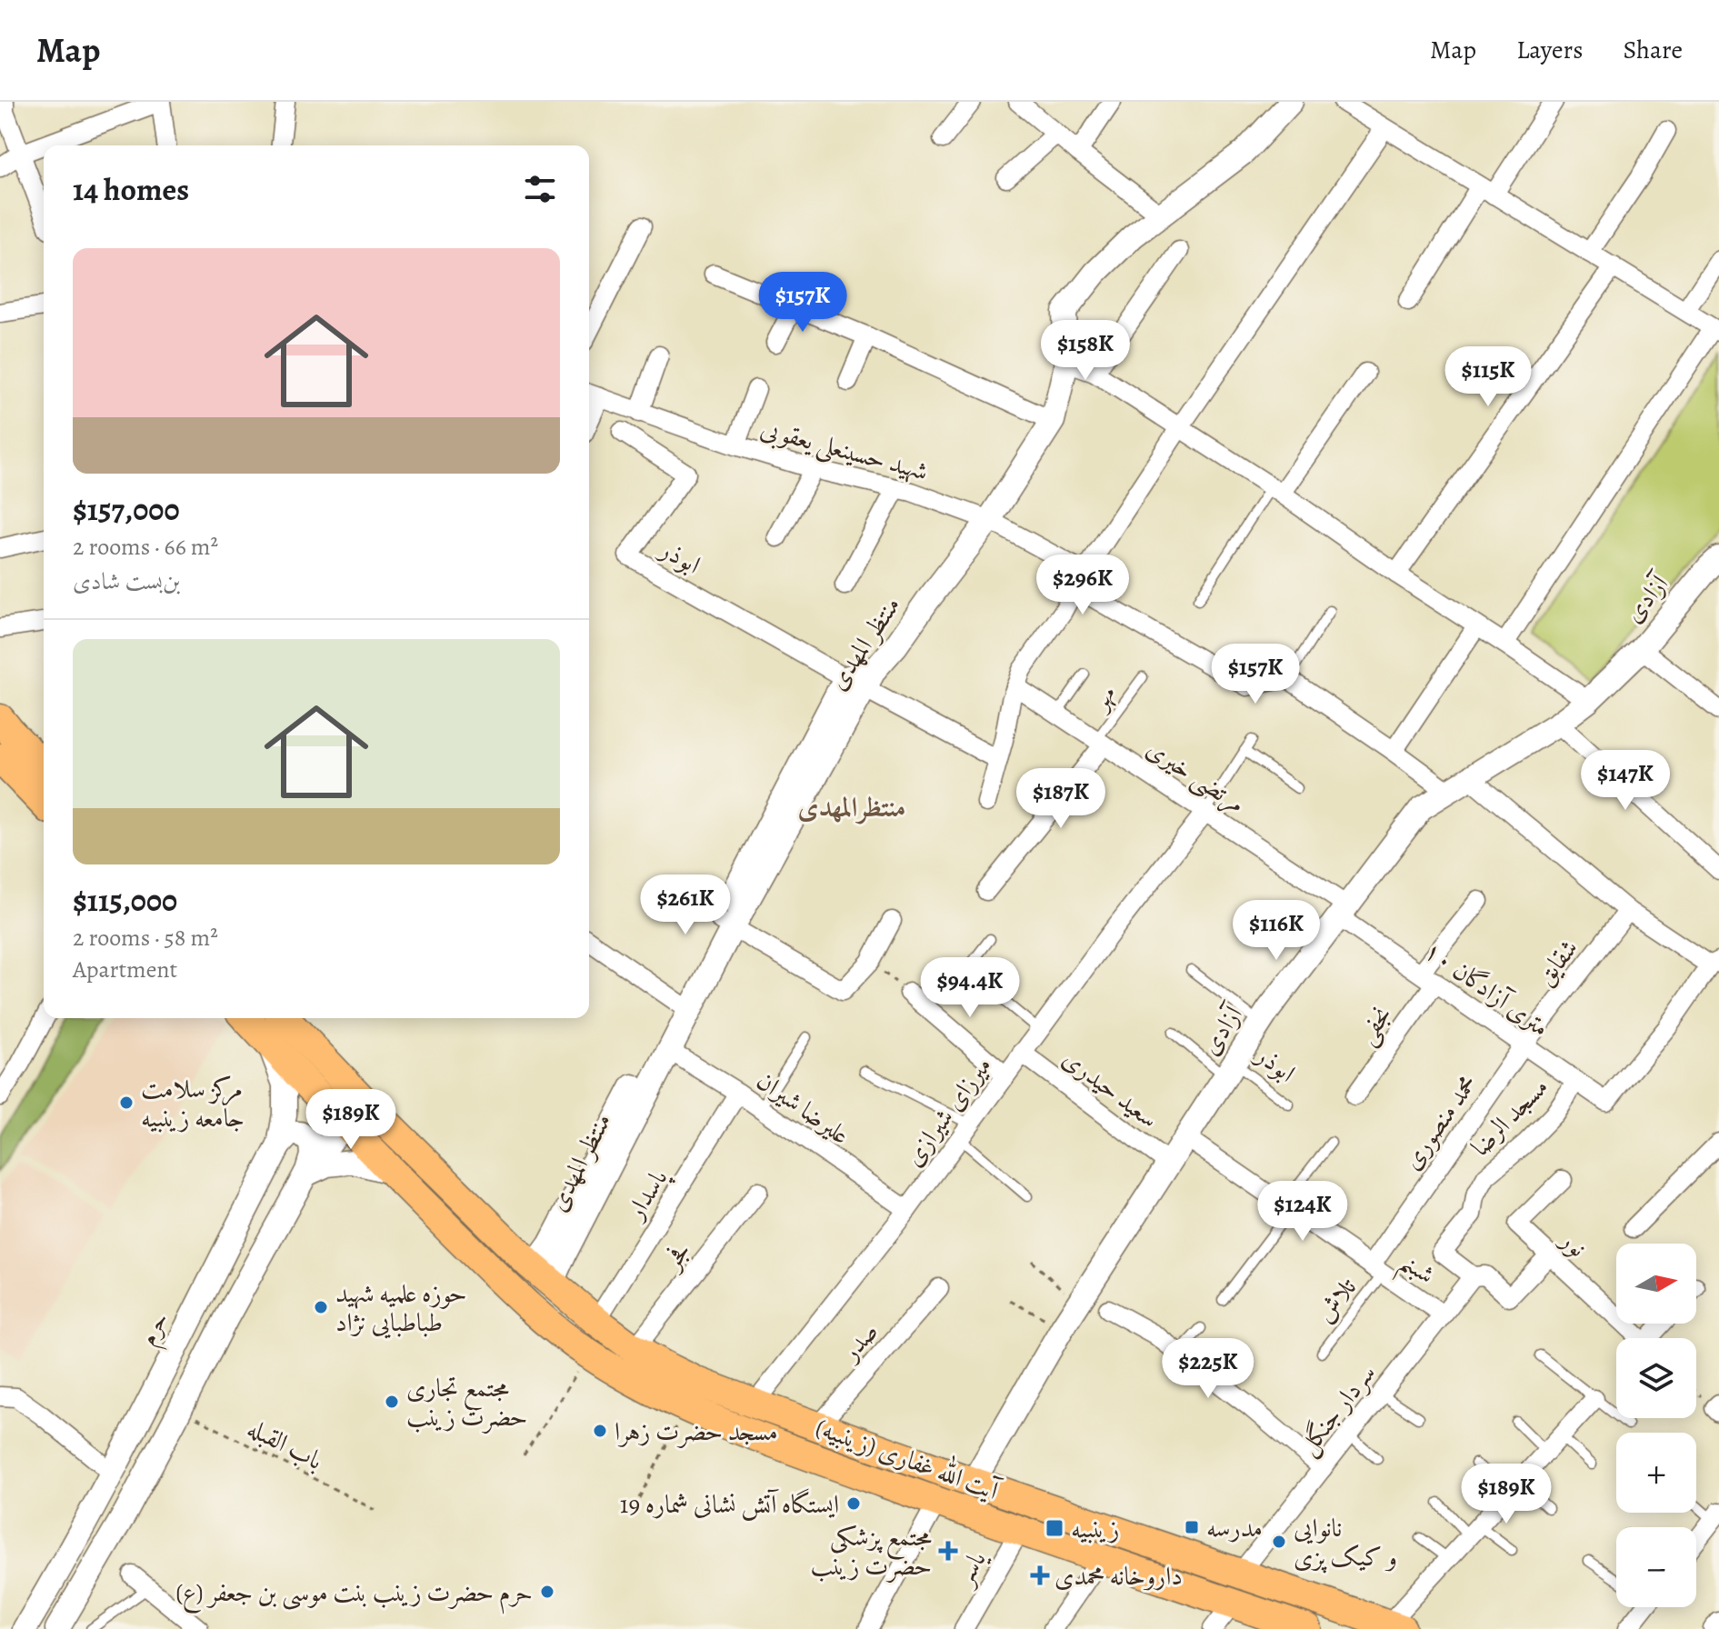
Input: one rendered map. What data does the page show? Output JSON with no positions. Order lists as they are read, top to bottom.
{
  "streets": {
    "main road": ["آیت الله غفاری (زینبیه)"],
    "street": [
      "شهید حسینعلی یعقوبی",
      "ابوذر",
      "آزادی",
      "منتظر المهدی",
      "مرتضی خیری",
      "شقایق",
      "۱۰ متری آزادگان",
      "نجفی",
      "سعید حیدری",
      "علیرضا شیران",
      "میرزای شیرازی",
      "مسجد الرضا",
      "محمد منصوری",
      "پاسدار",
      "نور",
      "فجر",
      "شبنم",
      "حرم",
      "صدر",
      "سردار جنگل",
      "یاسر"
    ],
    "lane": ["مهر", "تلاش"],
    "path": ["باب القبله"]
  },
  "crossings": [
    ["شهید حسینعلی یعقوبی", "منتظر المهدی"],
    ["ابوذر", "آزادی"],
    ["ابوذر", "منتظر المهدی"],
    ["آزادی", "مرتضی خیری"],
    ["آزادی", "۱۰ متری آزادگان"],
    ["آزادی", "سعید حیدری"],
    ["آزادی", "شبنم"],
    ["آزادی", "آیت الله غفاری (زینبیه)"],
    ["منتظر المهدی", "علیرضا شیران"],
    ["منتظر المهدی", "آیت الله غفاری (زینبیه)"],
    ["مهر", "مرتضی خیری"],
    ["مرتضی خیری", "۱۰ متری آزادگان"],
    ["مرتضی خیری", "میرزای شیرازی"],
    ["شقایق", "۱۰ متری آزادگان"],
    ["شقایق", "محمد منصوری"],
    ["۱۰ متری آزادگان", "نجفی"],
    ["۱۰ متری آزادگان", "مسجد الرضا"],
    ["۱۰ متری آزادگان", "محمد منصوری"],
    ["سعید حیدری", "میرزای شیرازی"],
    ["علیرضا شیران", "میرزای شیرازی"],
    ["علیرضا شیران", "پاسدار"],
    ["میرزای شیرازی", "آیت الله غفاری (زینبیه)"],
    ["مسجد الرضا", "نور"],
    ["مسجد الرضا", "سردار جنگل"],
    ["محمد منصوری", "شبنم"],
    ["محمد منصوری", "تلاش"],
    ["پاسدار", "آیت الله غفاری (زینبیه)"],
    ["فجر", "آیت الله غفاری (زینبیه)"],
    ["شبنم", "تلاش"],
    ["شبنم", "سردار جنگل"],
    ["حرم", "آیت الله غفاری (زینبیه)"],
    ["صدر", "آیت الله غفاری (زینبیه)"],
    ["سردار جنگل", "آیت الله غفاری (زینبیه)"],
    ["آیت الله غفاری (زینبیه)", "یاسر"]
  ],
  "districts": ["منتظرالمهدی"],
  "places": {
    "other": [
      "مرکز سلامت جامعه زینبیه",
      "حوزه علمیه شهید طباطبایی نژاد",
      "مجتمع تجاری حضرت زینب",
      "مسجد حضرت زهرا",
      "ایستگاه آتش نشانی شماره 19",
      "نانوایی و کیک پزی",
      "حرم حضرت زینب بنت موسی بن جعفر (ع)"
    ],
    "transit": ["مدرسه", "زینبیه"],
    "health": ["مجتمع پزشکی حضرت زینب", "داروخانه محمدی"]
  },
  "north": "right",
  "page": {
    "header": "Map",
    "nav": ["Map", "Layers", "Share"],
    "heading": "14 homes",
    "list": [
      {
        "name": "$157,000",
        "note": "2 rooms · 66 m² · بن‌بست شادی"
      },
      {
        "name": "$115,000",
        "note": "2 rooms · 58 m² · Apartment"
      }
    ],
    "price": [
      "$157K",
      "$158K",
      "$115K",
      "$296K",
      "$157K",
      "$147K",
      "$187K",
      "$261K",
      "$116K",
      "$94.4K",
      "$189K",
      "$124K",
      "$225K",
      "$189K"
    ],
    "map_buttons": ["+", "−"]
  }
}
